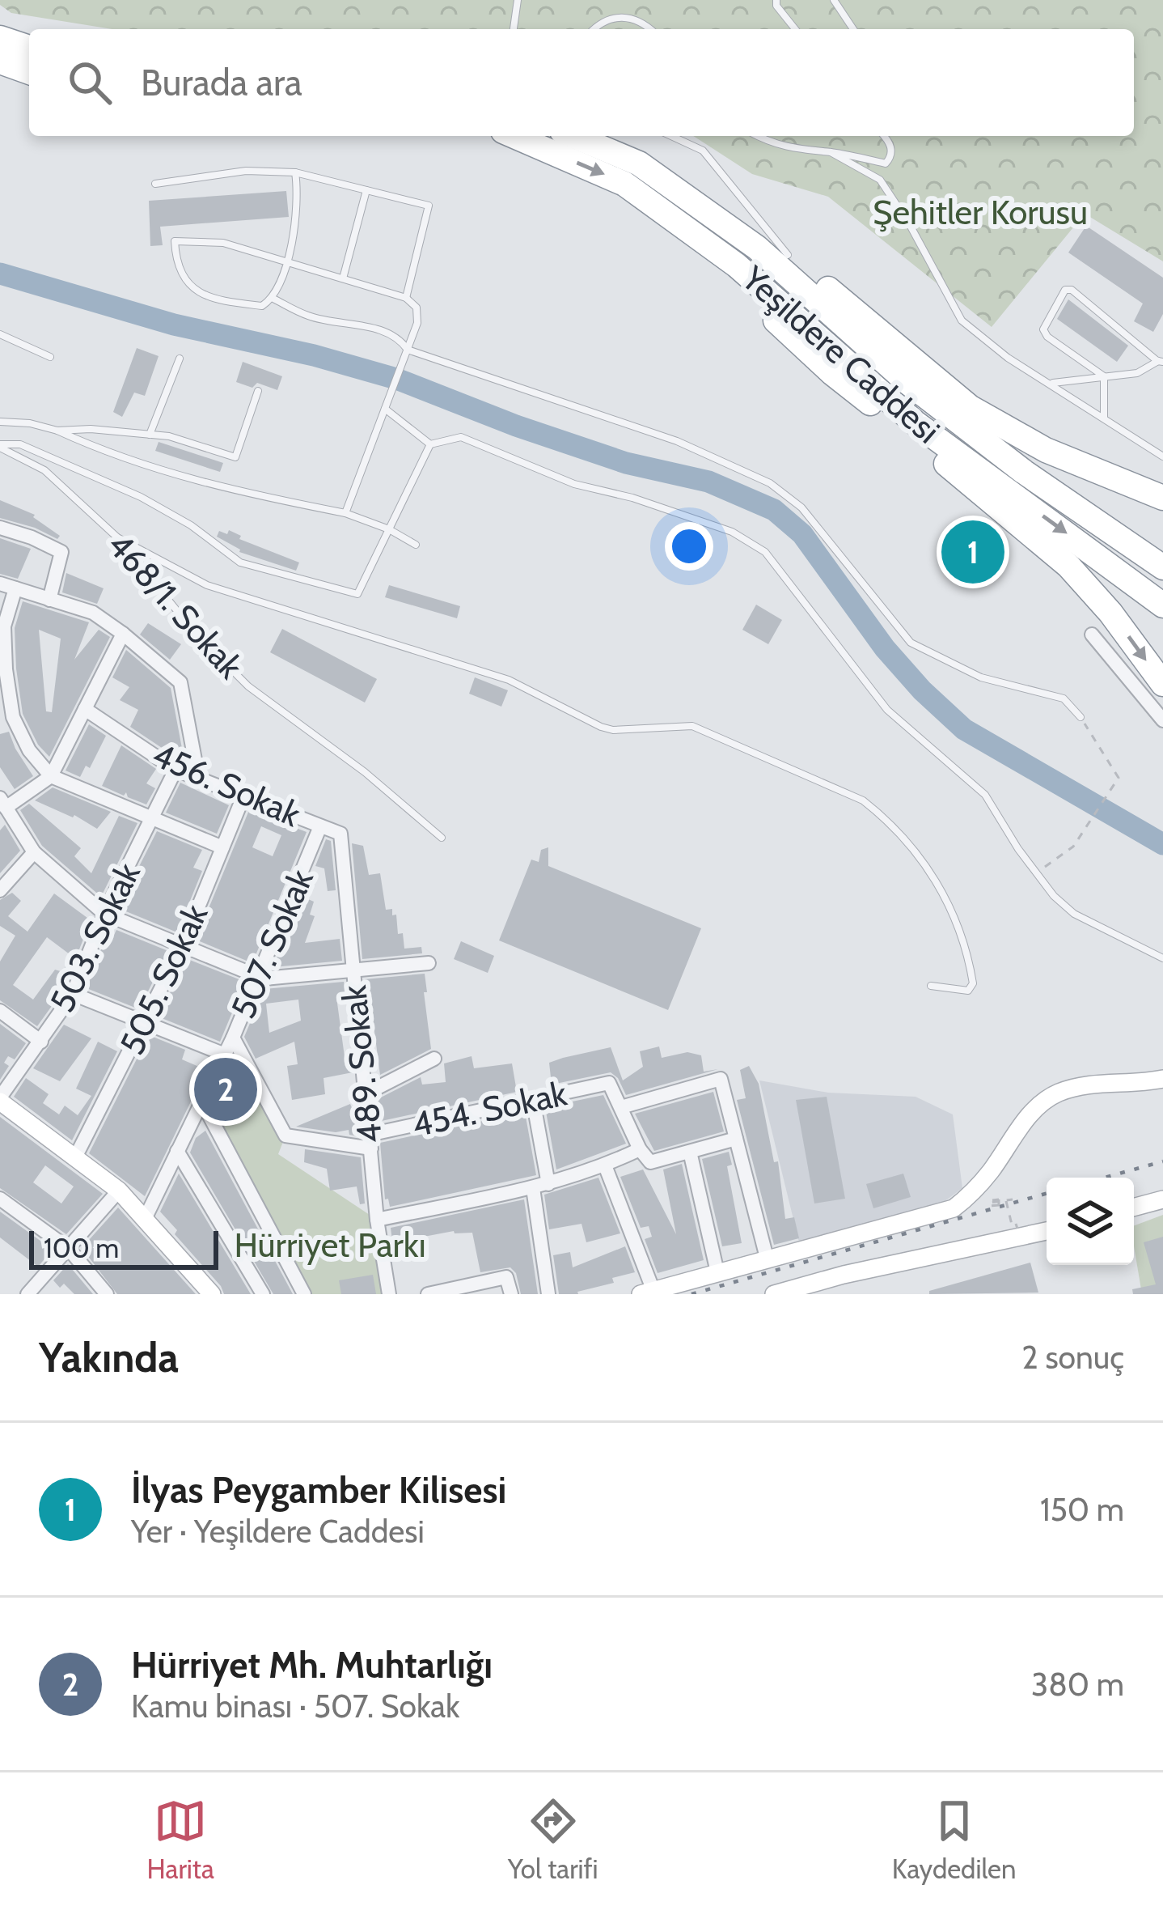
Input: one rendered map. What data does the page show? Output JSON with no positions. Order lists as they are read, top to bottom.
{
  "streets": {
    "highway": ["Yeşildere Caddesi"],
    "street": [
      "456. Sokak",
      "503. Sokak",
      "507. Sokak",
      "505. Sokak",
      "489. Sokak",
      "454. Sokak"
    ],
    "lane": ["468/1. Sokak"]
  },
  "crossings": [
    ["456. Sokak", "503. Sokak"],
    ["456. Sokak", "507. Sokak"],
    ["456. Sokak", "505. Sokak"],
    ["456. Sokak", "489. Sokak"],
    ["489. Sokak", "454. Sokak"]
  ],
  "parks": ["Şehitler Korusu", "Hürriyet Parkı"],
  "scale_bar": "100 m",
  "page": {
    "search": "Burada ara",
    "pins": ["1", "2"],
    "scale": "100 m",
    "heading": ["Yakında", "2 sonuç"],
    "list": [
      {
        "mark": "1",
        "name": "İlyas Peygamber Kilisesi",
        "note": "Yer · Yeşildere Caddesi",
        "value": "150 m"
      },
      {
        "mark": "2",
        "name": "Hürriyet Mh. Muhtarlığı",
        "note": "Kamu binası · 507. Sokak",
        "value": "380 m"
      }
    ],
    "nav": ["Harita", "Yol tarifi", "Kaydedilen"]
  }
}
